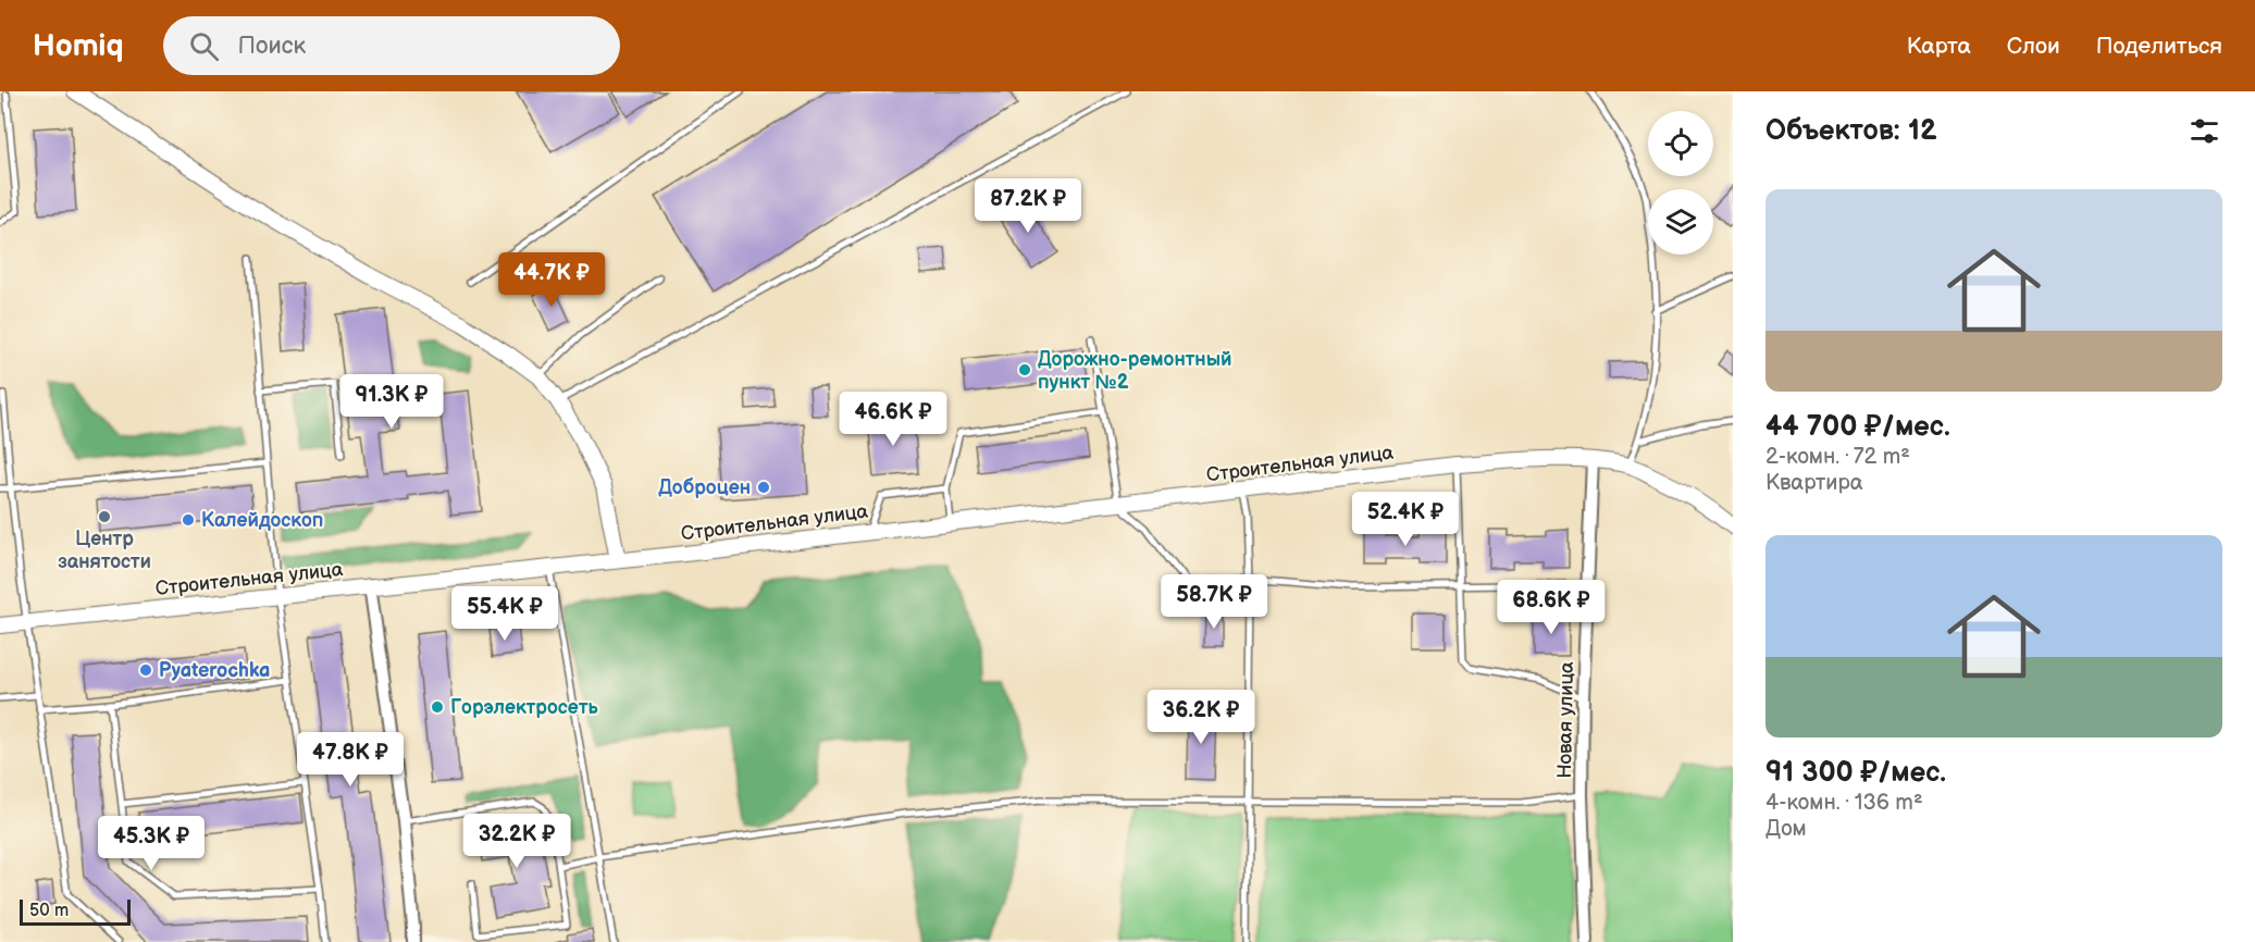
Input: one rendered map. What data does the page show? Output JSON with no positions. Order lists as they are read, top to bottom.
{
  "streets": {
    "street": ["Строительная улица", "Новая улица"]
  },
  "crossings": [
    ["Строительная улица", "Новая улица"]
  ],
  "places": [
    "Дорожно-ремонтный пункт №2",
    "Доброцен",
    "Центр занятости",
    "Калейдоскоп",
    "Pyaterochka",
    "Горэлектросеть"
  ],
  "scale_bar": "50 m",
  "page": {
    "header": "Homiq",
    "search": "Поиск",
    "nav": ["Карта", "Слои", "Поделиться"],
    "heading": "Объектов: 12",
    "list": [
      {
        "name": "44 700 ₽/мес.",
        "note": "2-комн. · 72 m² · Квартира"
      },
      {
        "name": "91 300 ₽/мес.",
        "note": "4-комн. · 136 m² · Дом"
      }
    ],
    "price": [
      "87.2K ₽",
      "44.7K ₽",
      "91.3K ₽",
      "46.6K ₽",
      "52.4K ₽",
      "58.7K ₽",
      "68.6K ₽",
      "55.4K ₽",
      "36.2K ₽",
      "47.8K ₽",
      "32.2K ₽",
      "45.3K ₽"
    ],
    "scale": "50 m"
  }
}
